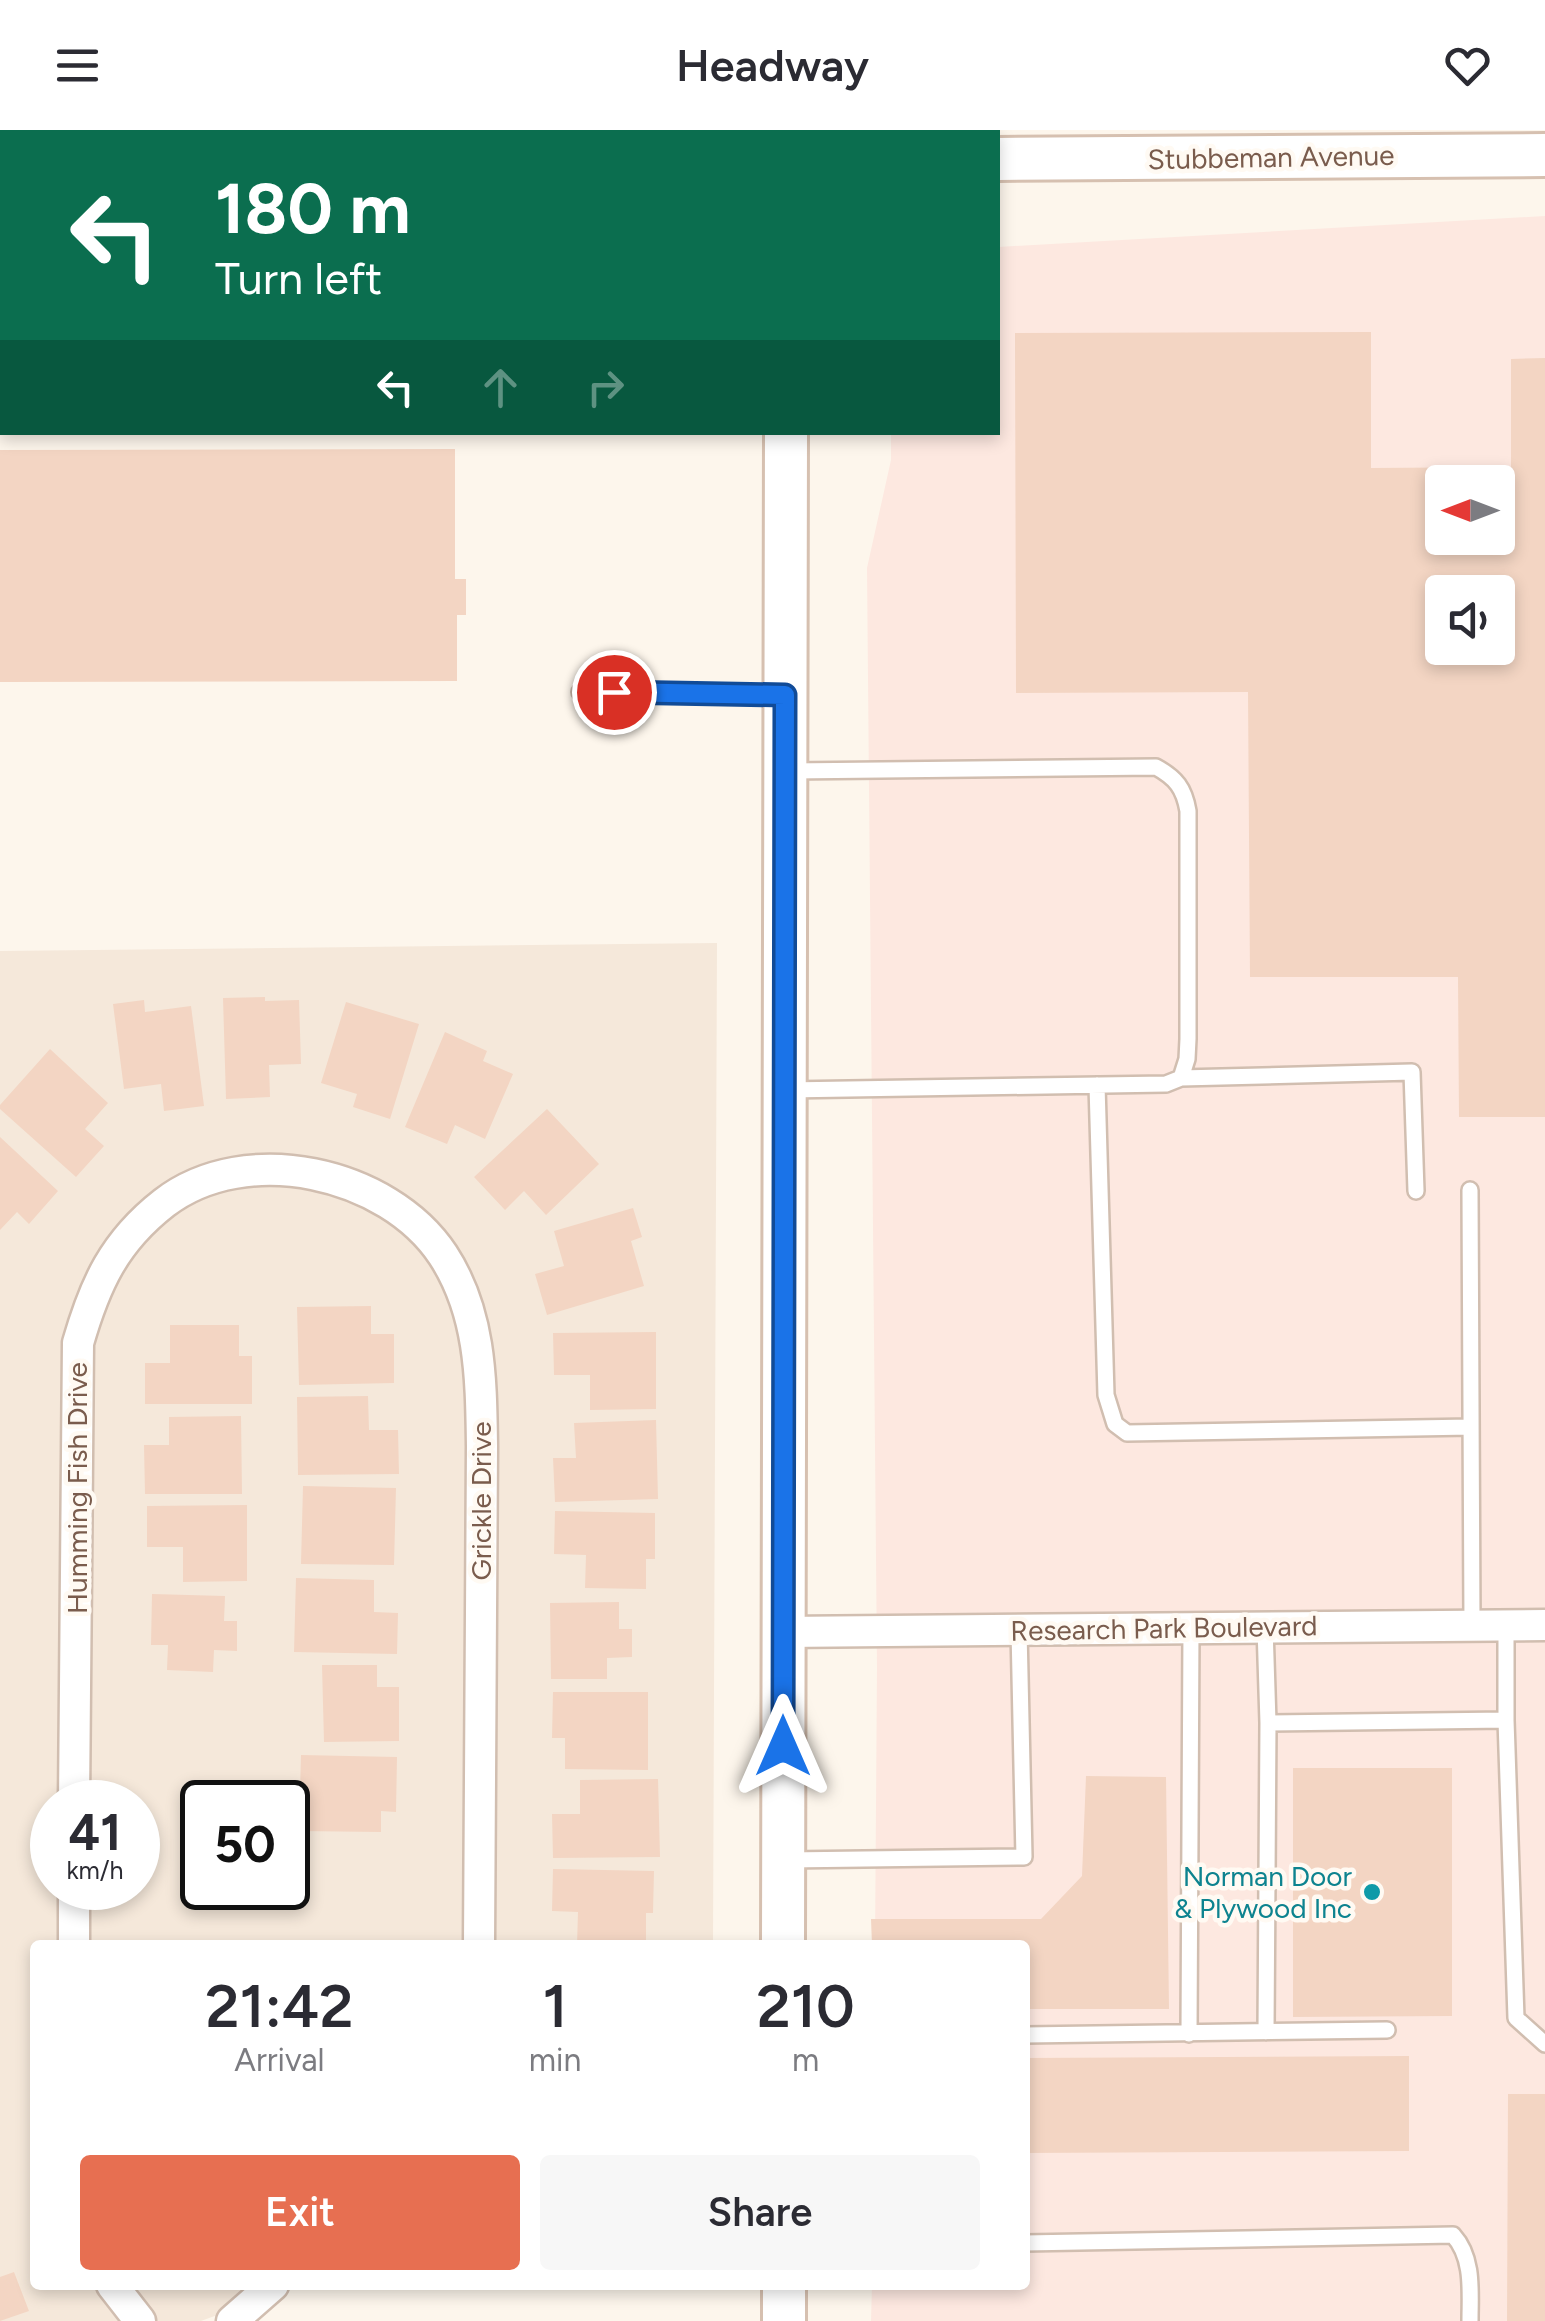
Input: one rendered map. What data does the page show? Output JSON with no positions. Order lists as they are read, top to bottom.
{
  "streets": {
    "main road": ["Stubbeman Avenue"],
    "street": ["Humming Fish Drive", "Grickle Drive", "Research Park Boulevard"]
  },
  "crossings": [
    ["Humming Fish Drive", "Grickle Drive"]
  ],
  "places": ["Norman Door & Plywood Inc"],
  "north": "left",
  "page": {
    "header": "Headway",
    "turn": ["180 m", "Turn left"],
    "speed": "41 km/h",
    "limit": "50",
    "eta": [
      "21:42",
      "Arrival",
      "1",
      "min",
      "210",
      "m"
    ],
    "buttons": ["Exit", "Share"]
  }
}
